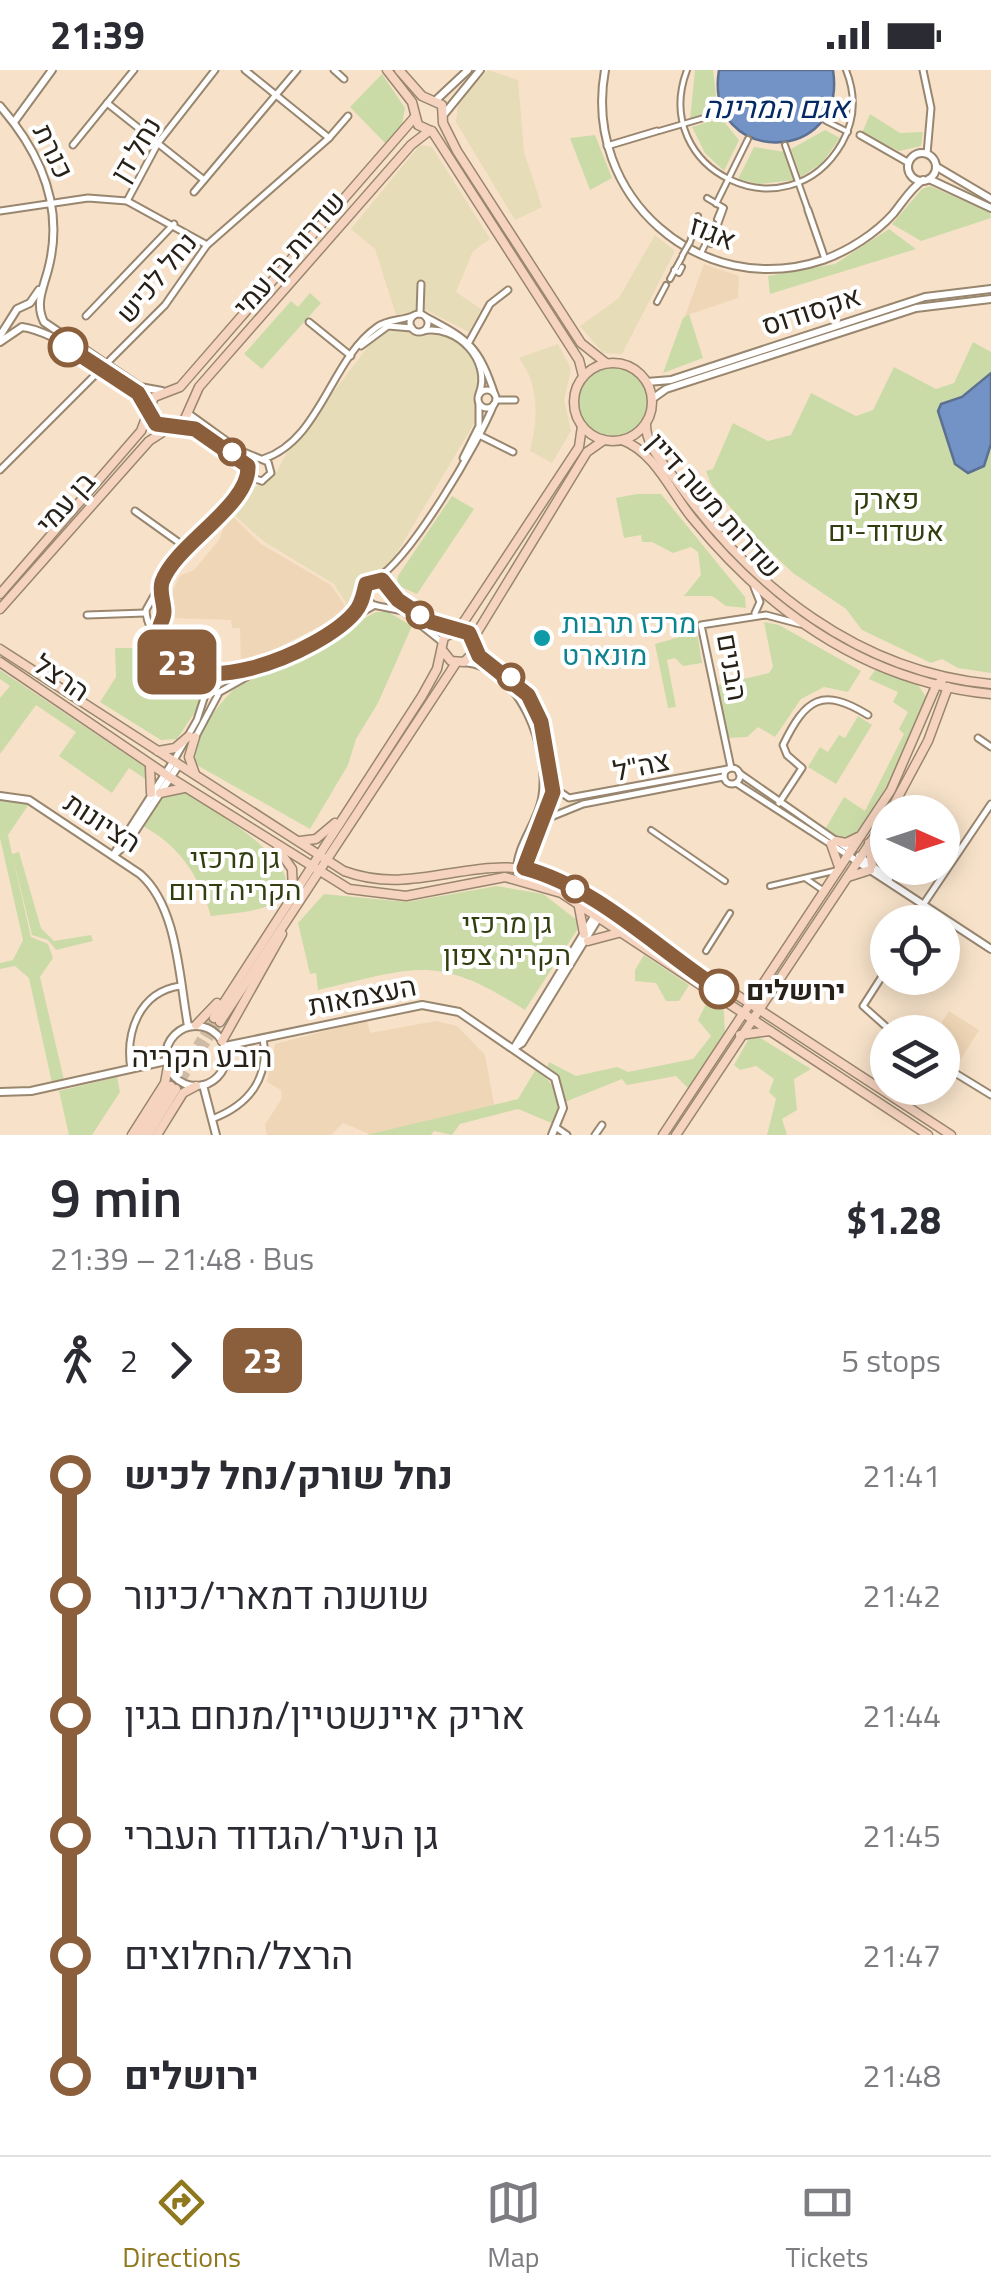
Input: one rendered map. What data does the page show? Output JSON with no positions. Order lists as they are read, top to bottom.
{
  "streets": {
    "main road": [
      "שדרות בן עמי",
      "בן עמי",
      "שדרות משה דיין",
      "הרצל"
    ],
    "street": [
      "נחל דן",
      "כנרת",
      "אגוז",
      "נחל לכיש",
      "אקסודוס",
      "הבנים",
      "צה\"ל",
      "הציונות",
      "העצמאות"
    ]
  },
  "crossings": [
    ["שדרות בן עמי", "בן עמי"],
    ["אקסודוס", "שדרות משה דיין"],
    ["שדרות משה דיין", "הבנים"],
    ["הבנים", "צה\"ל"],
    ["הציונות", "העצמאות"]
  ],
  "districts": ["רובע הקריה"],
  "water": ["אגם המרינה"],
  "parks": ["פארק אשדוד-ים", "גן מרכזי הקריה דרום", "גן מרכזי הקריה צפון"],
  "places": ["מרכז תרבות מונארט", "ירושלים"],
  "lines": ["bus line 23"],
  "north": "right",
  "page": {
    "status": "21:39",
    "on_map": "23",
    "heading": ["9 min", "21:39 – 21:48 · Bus", "$1.28"],
    "legs": ["2", "23", "5 stops"],
    "list": [
      {
        "name": "נחל שורק/נחל לכיש",
        "value": "21:41"
      },
      {
        "name": "שושנה דמארי/כינור",
        "value": "21:42"
      },
      {
        "name": "אריק איינשטיין/מנחם בגין",
        "value": "21:44"
      },
      {
        "name": "גן העיר/הגדוד העברי",
        "value": "21:45"
      },
      {
        "name": "הרצל/החלוצים",
        "value": "21:47"
      },
      {
        "name": "ירושלים",
        "value": "21:48"
      }
    ],
    "tabs": ["Directions", "Map", "Tickets"]
  }
}
